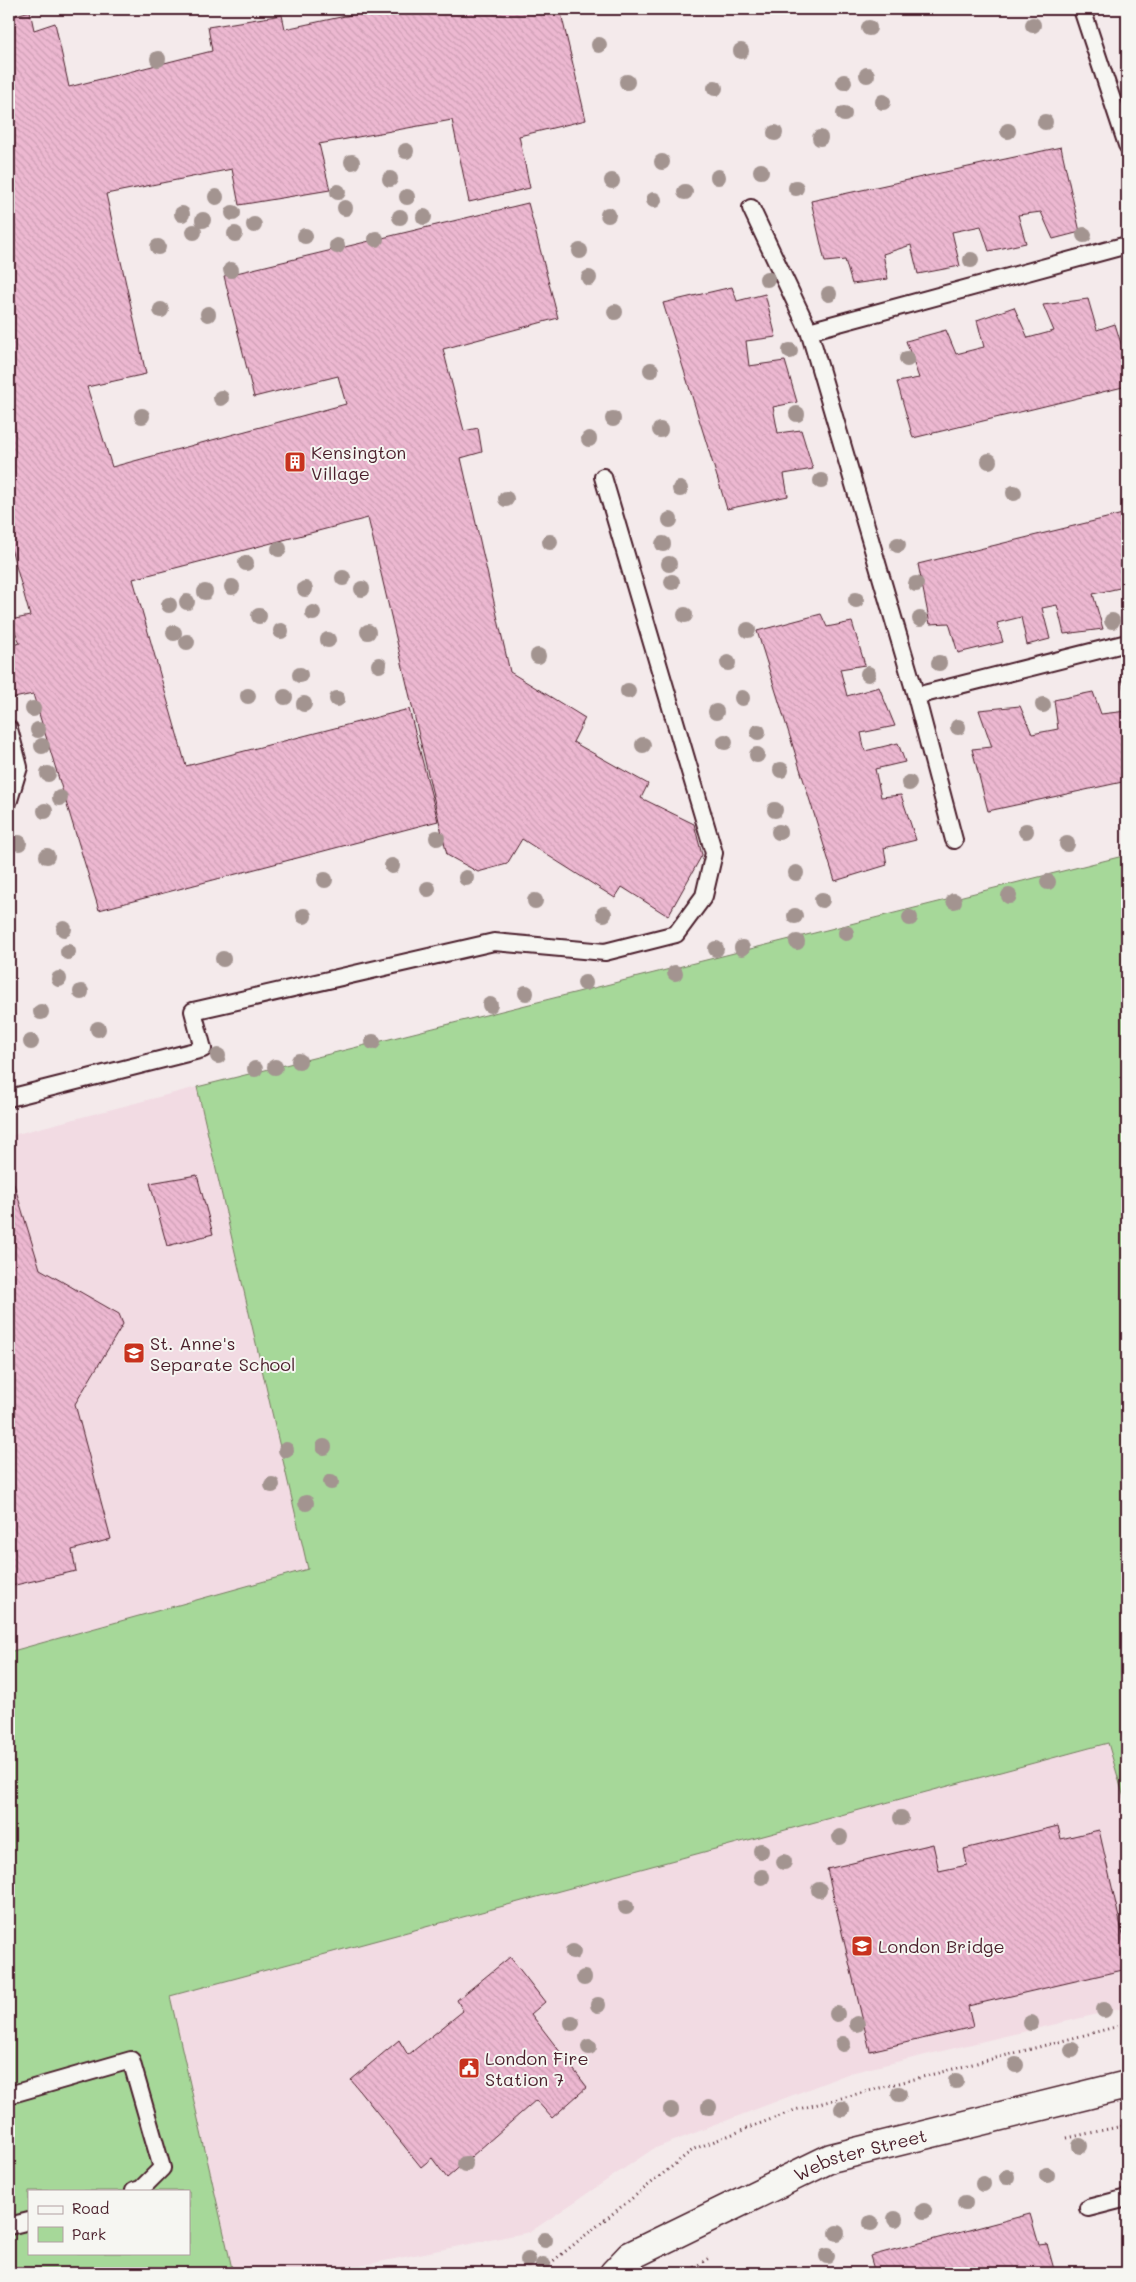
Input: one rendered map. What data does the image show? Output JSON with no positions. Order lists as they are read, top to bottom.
{
  "streets": {
    "street": ["Webster Street"]
  },
  "places": {
    "building": ["Kensington Village"],
    "school or university": ["St. Anne's Separate School", "London Bridge"],
    "public building": ["London Fire Station 7"]
  },
  "legend": ["Road", "Park"]
}
